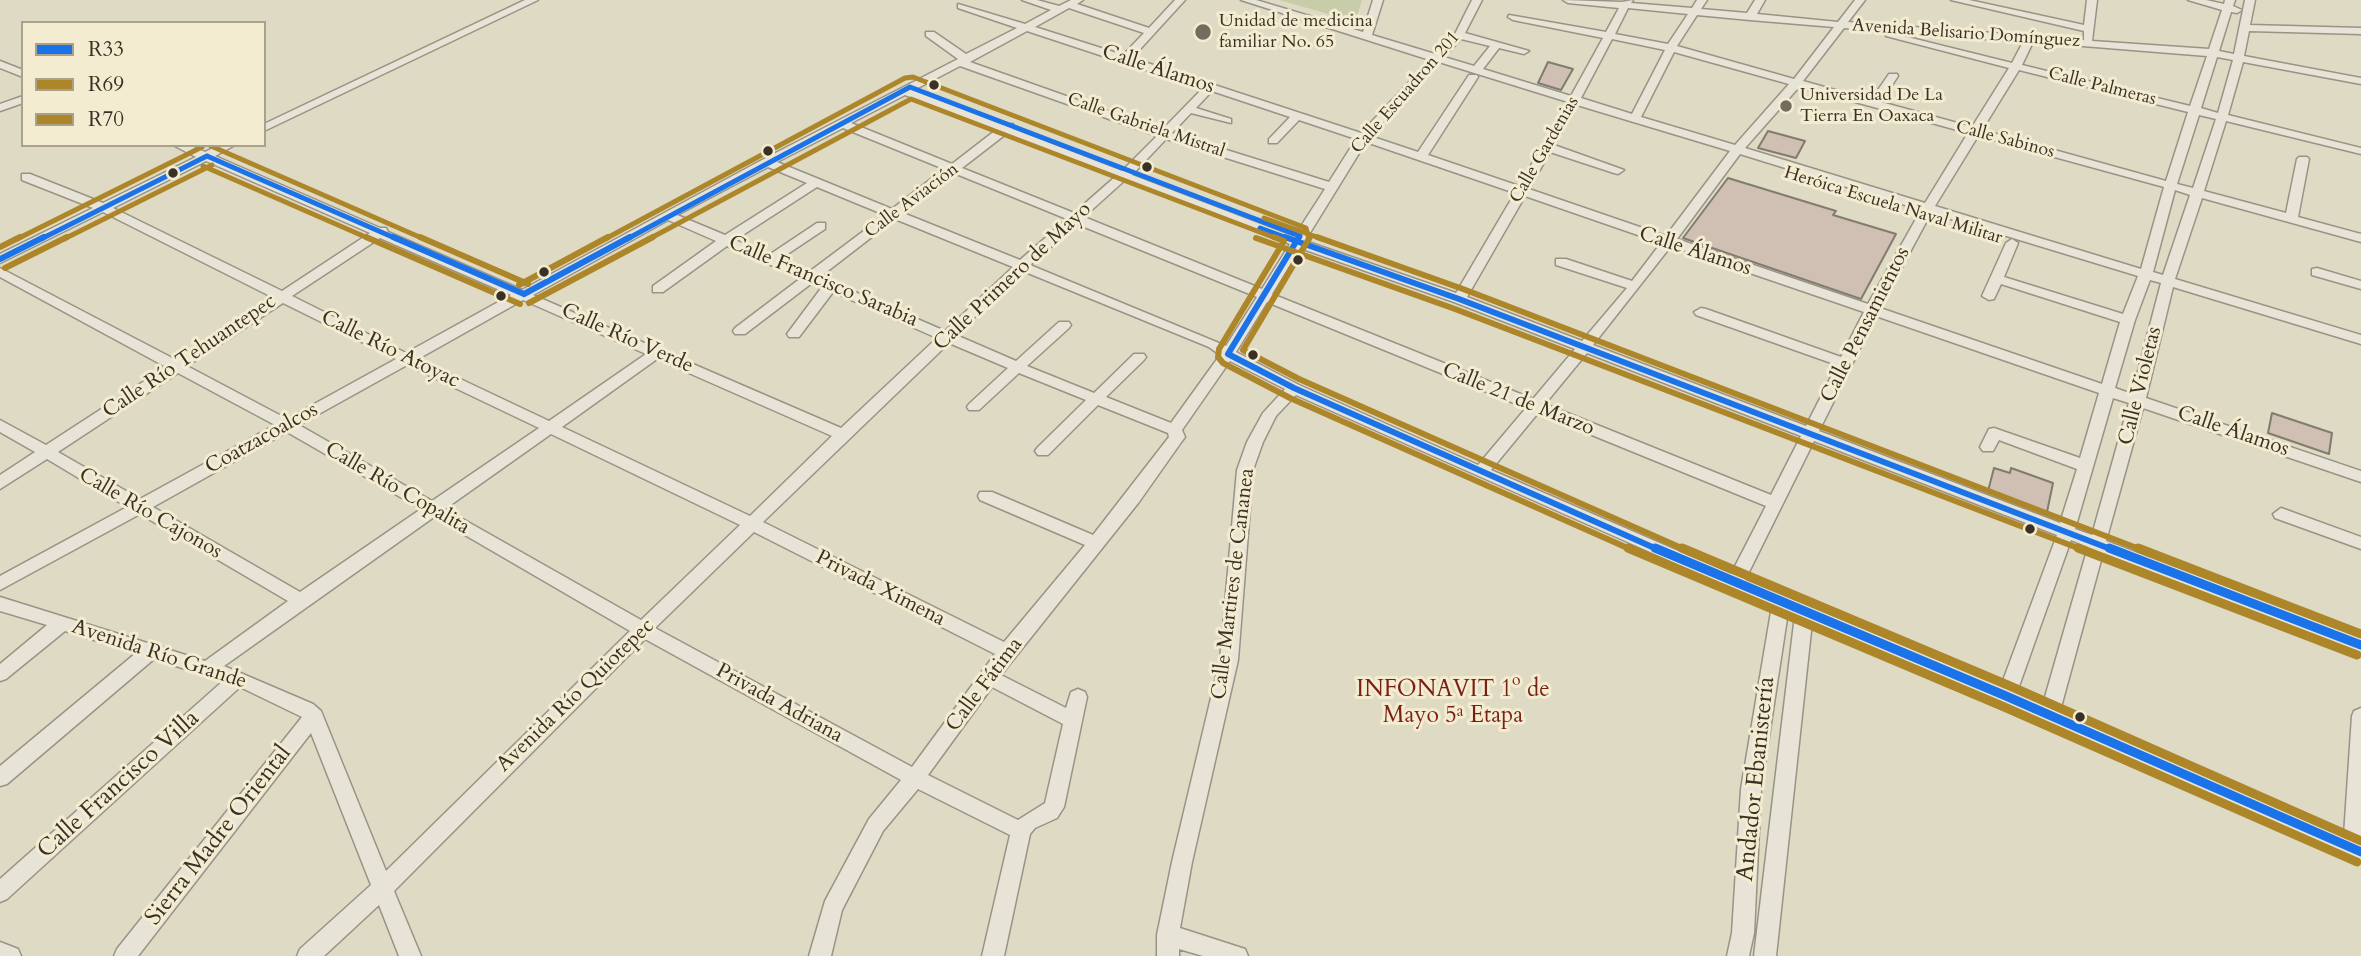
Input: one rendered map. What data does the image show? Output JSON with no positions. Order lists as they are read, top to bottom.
{
  "streets": {
    "street": [
      "Avenida Belisario Domínguez",
      "Calle Álamos",
      "Calle Palmeras",
      "Calle Escuadron 201",
      "Calle Gabriela Mistral",
      "Calle Sabinos",
      "Calle Gardenias",
      "Calle Aviación",
      "Heróica Escuela Naval Militar",
      "Calle Primero de Mayo",
      "Calle Francisco Sarabia",
      "Calle Pensamientos",
      "Calle Río Verde",
      "Calle Río Atoyac",
      "Calle Río Tehuantepec",
      "Calle Violetas",
      "Calle 21 de Marzo",
      "Coatzacoalcos",
      "Calle Río Copalita",
      "Calle Río Cajonos",
      "Calle Martires de Cananea",
      "Privada Ximena",
      "Avenida Río Grande",
      "Calle Fátima",
      "Avenida Río Quiotepec",
      "Privada Adriana",
      "Andador Ebanistería",
      "Calle Francisco Villa",
      "Sierra Madre Oriental"
    ]
  },
  "crossings": [
    ["Avenida Belisario Domínguez", "Calle Palmeras"],
    ["Avenida Belisario Domínguez", "Calle Gardenias"],
    ["Avenida Belisario Domínguez", "Calle Pensamientos"],
    ["Avenida Belisario Domínguez", "Calle Violetas"],
    ["Calle Álamos", "Calle Escuadron 201"],
    ["Calle Álamos", "Calle Gardenias"],
    ["Calle Álamos", "Calle Primero de Mayo"],
    ["Calle Álamos", "Calle Pensamientos"],
    ["Calle Álamos", "Calle Violetas"],
    ["Calle Álamos", "Coatzacoalcos"],
    ["Calle Palmeras", "Calle Pensamientos"],
    ["Calle Palmeras", "Calle Violetas"],
    ["Calle Escuadron 201", "Calle Gabriela Mistral"],
    ["Calle Escuadron 201", "Heróica Escuela Naval Militar"],
    ["Calle Escuadron 201", "Calle Francisco Sarabia"],
    ["Calle Escuadron 201", "Calle 21 de Marzo"],
    ["Calle Escuadron 201", "Calle Fátima"],
    ["Calle Gabriela Mistral", "Calle Primero de Mayo"],
    ["Calle Gabriela Mistral", "Coatzacoalcos"],
    ["Calle Sabinos", "Calle Gardenias"],
    ["Calle Sabinos", "Calle Pensamientos"],
    ["Calle Sabinos", "Calle Violetas"],
    ["Calle Gardenias", "Heróica Escuela Naval Militar"],
    ["Calle Aviación", "Calle Francisco Sarabia"],
    ["Calle Aviación", "Calle 21 de Marzo"],
    ["Heróica Escuela Naval Militar", "Calle Pensamientos"],
    ["Heróica Escuela Naval Militar", "Calle Violetas"],
    ["Calle Primero de Mayo", "Calle Francisco Sarabia"],
    ["Calle Primero de Mayo", "Calle Río Verde"],
    ["Calle Primero de Mayo", "Calle 21 de Marzo"],
    ["Calle Primero de Mayo", "Avenida Río Quiotepec"],
    ["Calle Francisco Sarabia", "Coatzacoalcos"],
    ["Calle Francisco Sarabia", "Calle Fátima"],
    ["Calle Pensamientos", "Calle 21 de Marzo"],
    ["Calle Río Verde", "Calle Río Tehuantepec"],
    ["Calle Río Verde", "Coatzacoalcos"],
    ["Calle Río Verde", "Avenida Río Quiotepec"],
    ["Calle Río Atoyac", "Calle Río Tehuantepec"],
    ["Calle Río Atoyac", "Coatzacoalcos"],
    ["Calle Río Atoyac", "Privada Ximena"],
    ["Calle Río Atoyac", "Avenida Río Quiotepec"],
    ["Calle Río Tehuantepec", "Calle Río Copalita"],
    ["Calle Río Tehuantepec", "Calle Río Cajonos"],
    ["Calle 21 de Marzo", "Coatzacoalcos"],
    ["Coatzacoalcos", "Calle Río Copalita"],
    ["Coatzacoalcos", "Calle Río Cajonos"],
    ["Calle Río Copalita", "Avenida Río Quiotepec"],
    ["Calle Río Copalita", "Privada Adriana"],
    ["Privada Ximena", "Calle Fátima"],
    ["Privada Ximena", "Avenida Río Quiotepec"],
    ["Avenida Río Grande", "Calle Francisco Villa"],
    ["Avenida Río Grande", "Sierra Madre Oriental"],
    ["Calle Fátima", "Privada Adriana"],
    ["Avenida Río Quiotepec", "Privada Adriana"]
  ],
  "districts": ["INFONAVIT 1º de Mayo 5ª Etapa"],
  "places": ["Unidad de medicina familiar No. 65", "Universidad De La Tierra En Oaxaca"],
  "lines": ["transit line R70", "transit line R33", "transit line R69"],
  "legend": ["R33", "R69", "R70"]
}
